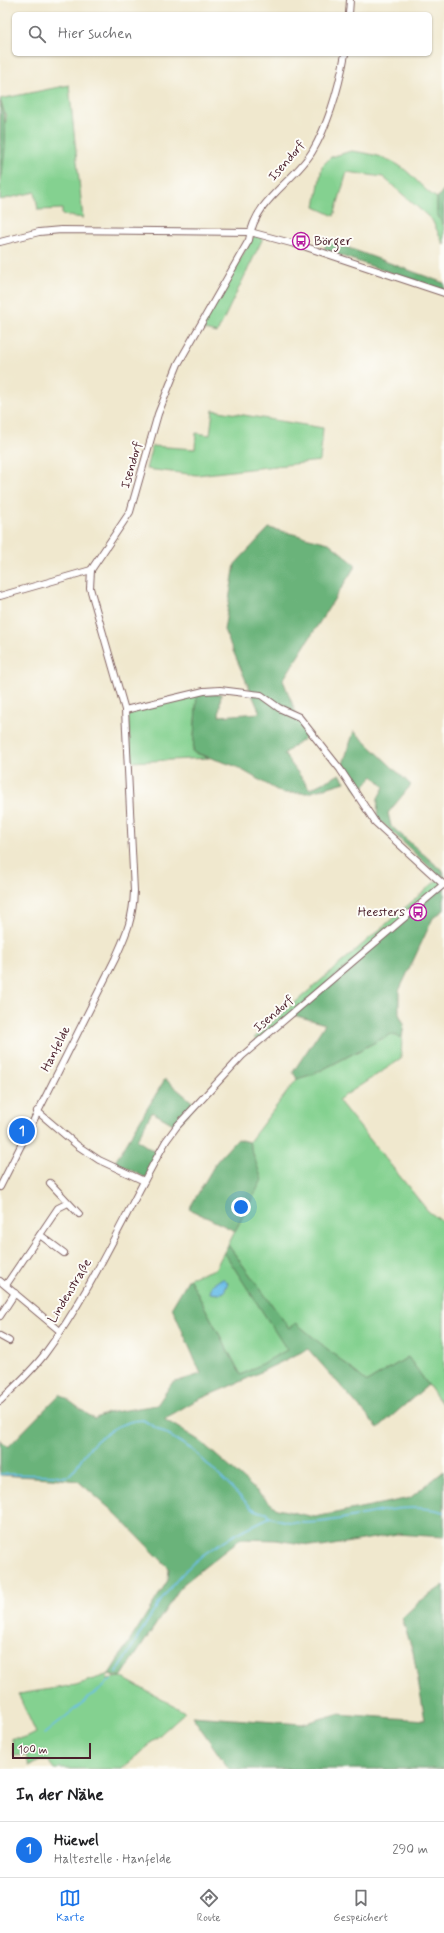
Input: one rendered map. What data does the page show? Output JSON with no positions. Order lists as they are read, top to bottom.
{
  "streets": {
    "street": ["Isendorf", "Hanfelde", "Lindenstraße"]
  },
  "crossings": [
    ["Isendorf", "Hanfelde"],
    ["Isendorf", "Lindenstraße"]
  ],
  "places": {
    "bus stop": ["Börger", "Heesters"]
  },
  "scale_bar": "100 m",
  "page": {
    "search": "Hier suchen",
    "pins": "1",
    "scale": "100 m",
    "heading": "In der Nähe",
    "list": [
      {
        "mark": "1",
        "name": "Hüewel",
        "note": "Haltestelle · Hanfelde",
        "value": "290 m"
      }
    ],
    "nav": ["Karte", "Route", "Gespeichert"]
  }
}
